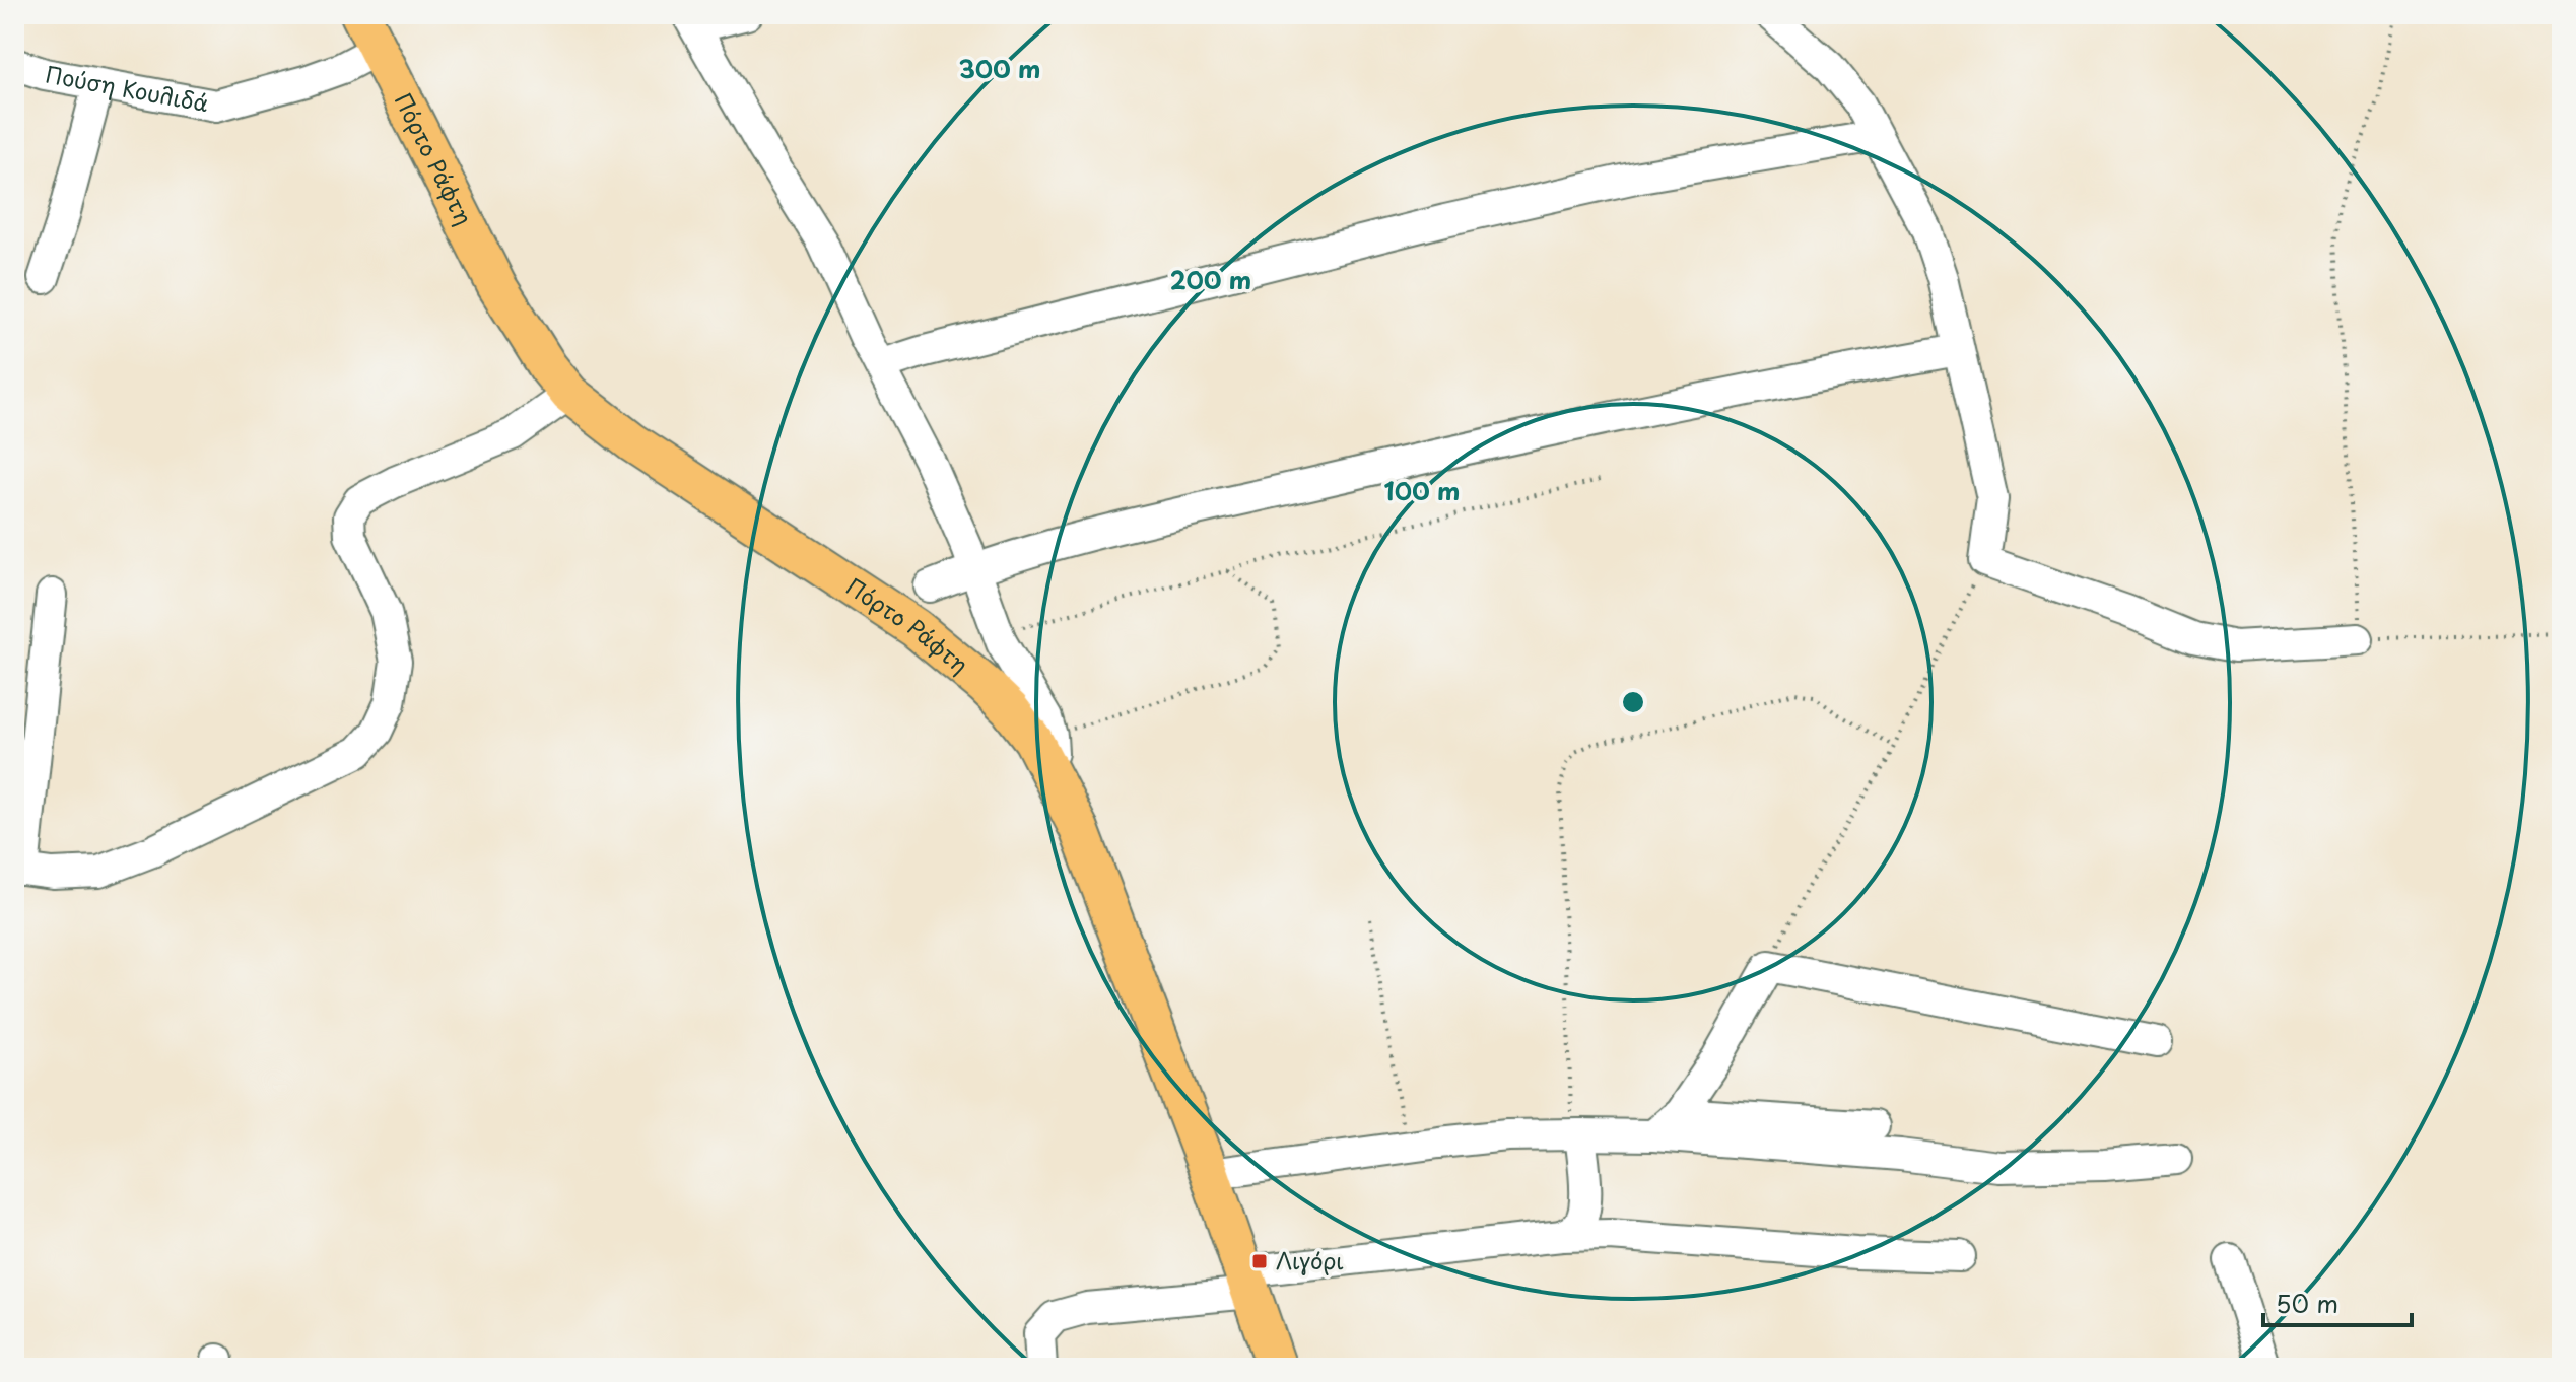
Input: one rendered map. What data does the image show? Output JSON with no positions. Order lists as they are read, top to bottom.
{
  "streets": {
    "main road": ["Πόρτο Ράφτη"],
    "street": ["Πούση Κουλιδά"]
  },
  "crossings": [
    ["Πούση Κουλιδά", "Πόρτο Ράφτη"]
  ],
  "places": {
    "transit": ["Λιγόρι"]
  },
  "scale_bar": "50 m",
  "rings": ["300 m", "200 m", "100 m"]
}
